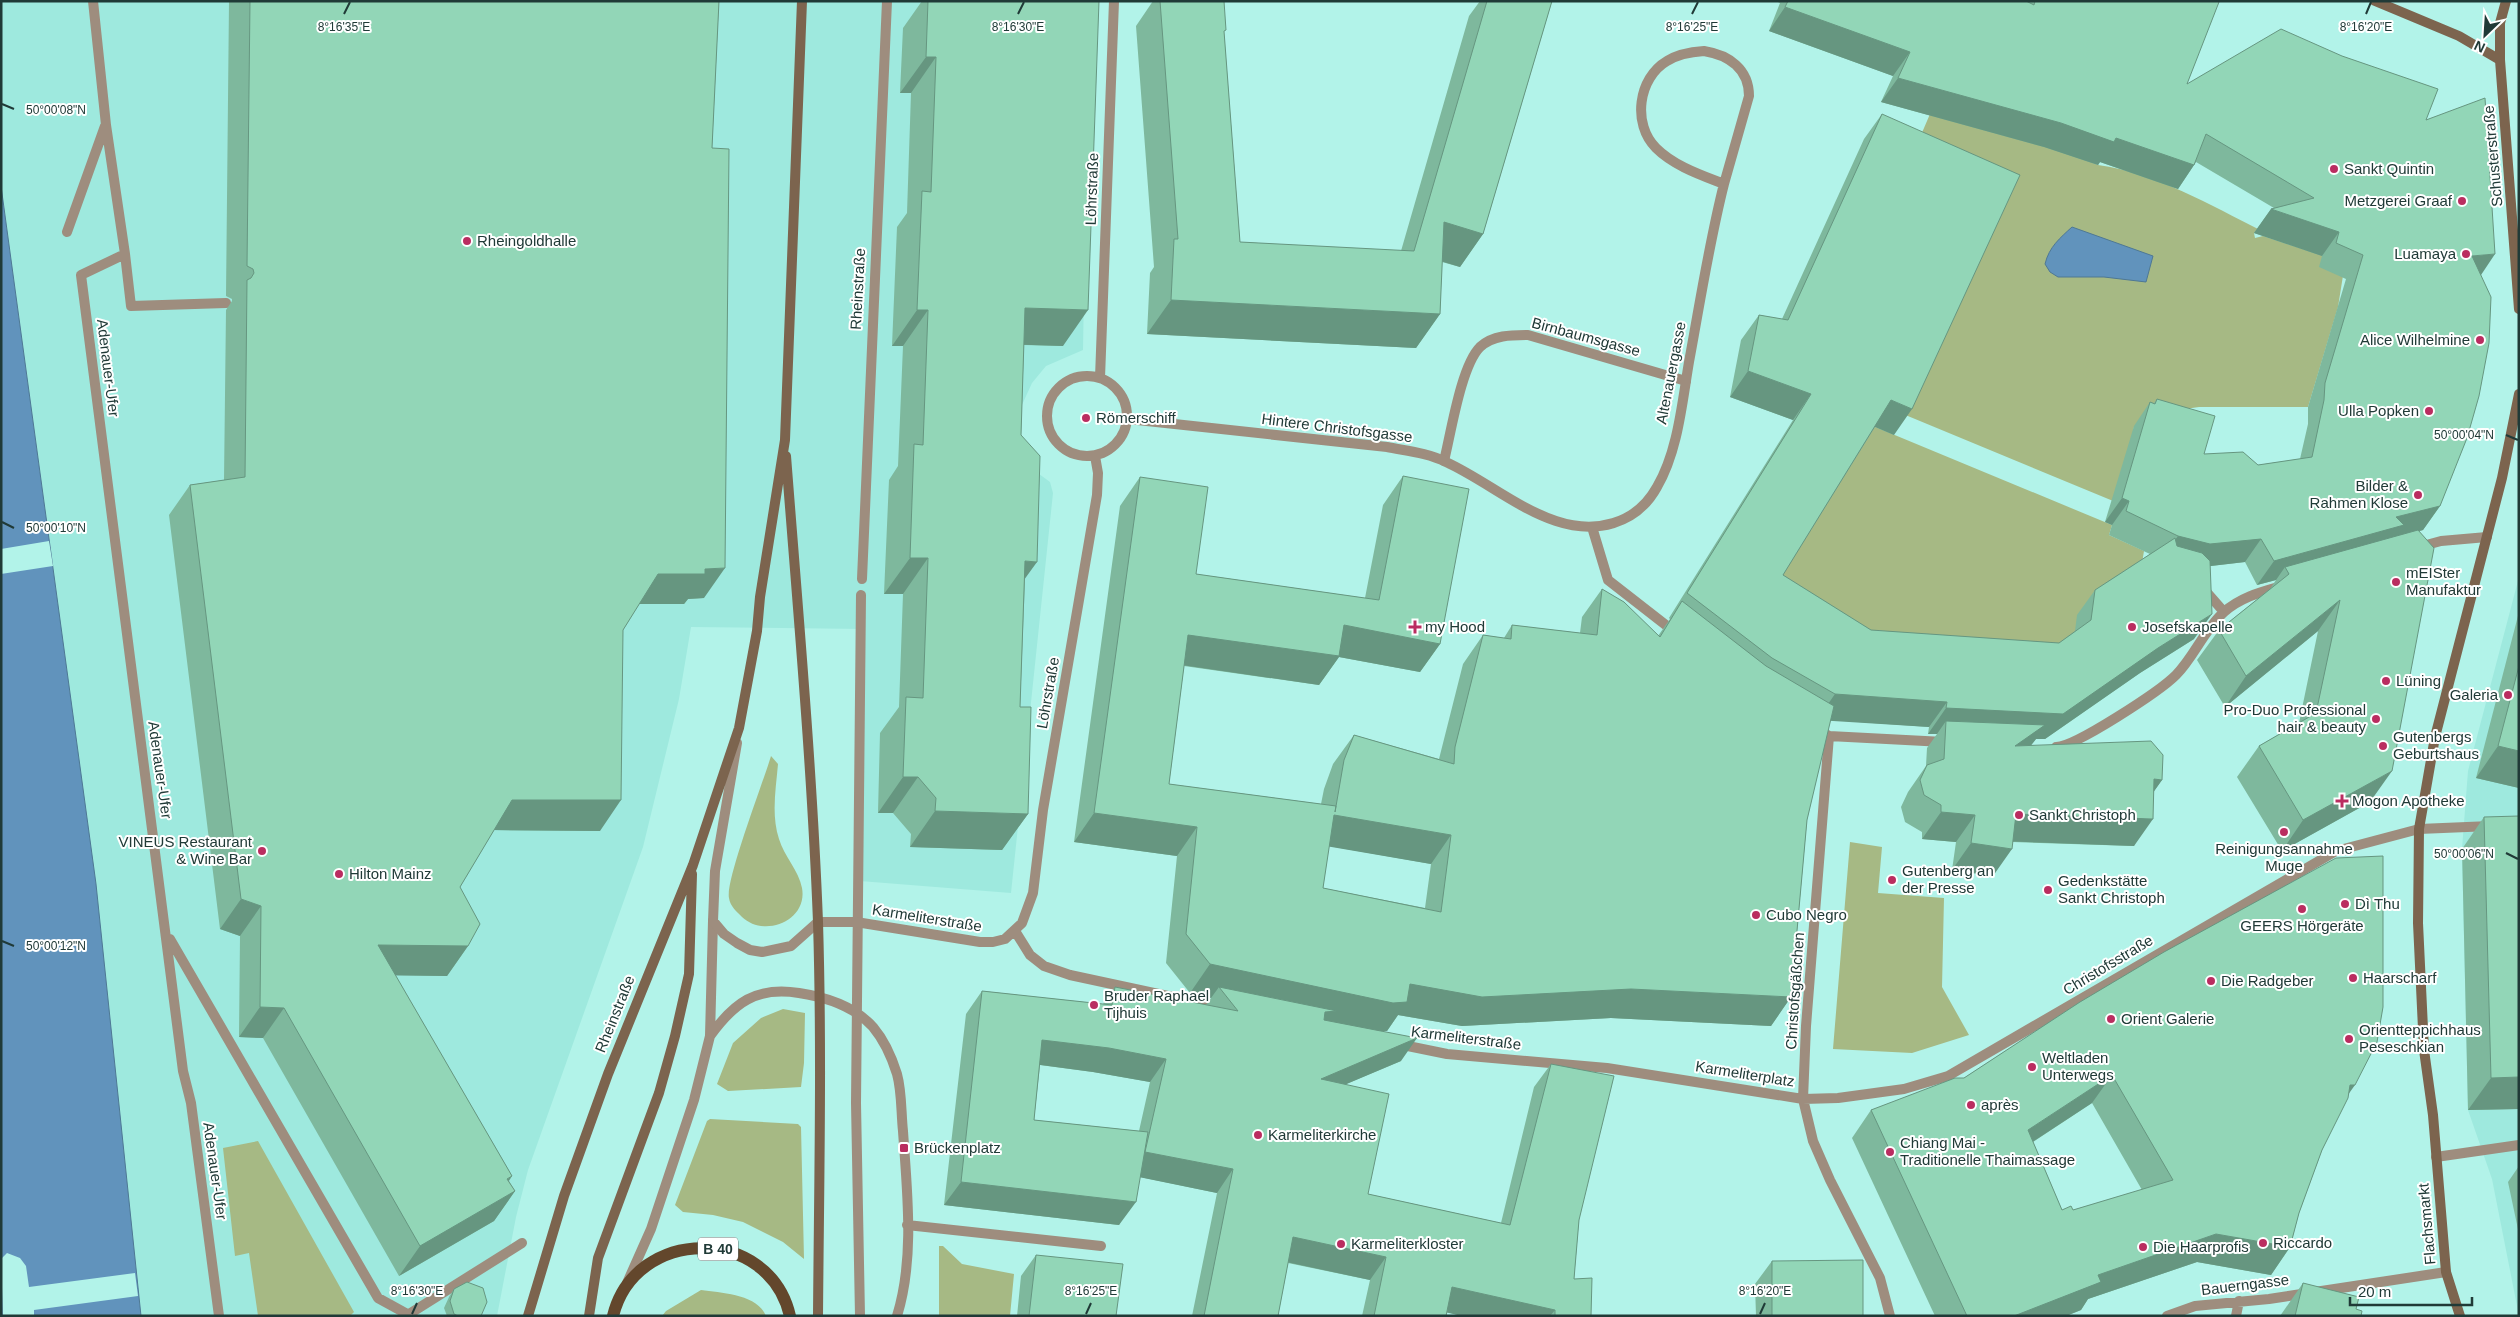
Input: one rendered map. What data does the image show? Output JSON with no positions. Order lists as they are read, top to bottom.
{
  "streets": {
    "main road": [
      "Schusterstraße",
      "Rheinstraße",
      "Flachsmarkt",
      "B 40"
    ],
    "street": [
      "Löhrstraße",
      "Birnbaumsgasse",
      "Adenauer-Ufer",
      "Altenauergasse",
      "Hintere Christofsgasse",
      "Karmeliterstraße",
      "Christofsstraße",
      "Christofsgäßchen",
      "Karmeliterplatz",
      "Bauerngasse"
    ]
  },
  "crossings": [
    ["Löhrstraße", "Hintere Christofsgasse"],
    ["Löhrstraße", "Karmeliterstraße"],
    ["Rheinstraße", "Karmeliterstraße"],
    ["Birnbaumsgasse", "Altenauergasse"],
    ["Birnbaumsgasse", "Hintere Christofsgasse"],
    ["Altenauergasse", "Hintere Christofsgasse"],
    ["Karmeliterstraße", "Karmeliterplatz"],
    ["Christofsstraße", "Christofsgäßchen"],
    ["Christofsstraße", "Karmeliterplatz"],
    ["Christofsgäßchen", "Karmeliterplatz"],
    ["Flachsmarkt", "Bauerngasse"]
  ],
  "places": {
    "other": [
      "Sankt Quintin",
      "Metzgerei Graaf",
      "Rheingoldhalle",
      "Luamaya",
      "Alice Wilhelmine",
      "Ulla Popken",
      "Römerschiff",
      "Bilder & Rahmen Klose",
      "mEISter Manufaktur",
      "Josefskapelle",
      "Lüning",
      "Galeria",
      "Pro-Duo Professional hair & beauty",
      "Gutenbergs Geburtshaus",
      "Sankt Christoph",
      "Reinigungsannahme Muge",
      "VINEUS Restaurant & Wine Bar",
      "Hilton Mainz",
      "Gutenberg an der Presse",
      "Gedenkstätte Sankt Christoph",
      "Dì Thu",
      "GEERS Hörgeräte",
      "Cubo Negro",
      "Haarscharf",
      "Die Radgeber",
      "Bruder Raphael Tijhuis",
      "Orient Galerie",
      "Orientteppichhaus Peseschkian",
      "Weltladen Unterwegs",
      "après",
      "Karmeliterkirche",
      "Chiang Mai - Traditionelle Thaimassage",
      "Riccardo",
      "Karmeliterkloster",
      "Die Haarprofis"
    ],
    "health": ["my Hood", "Mogon Apotheke"],
    "transit": ["Brückenplatz"]
  },
  "scale_bar": "20 m",
  "north": "bottom left",
  "coordinates": [
    "8°16'35\"E",
    "8°16'30\"E",
    "8°16'25\"E",
    "8°16'20\"E",
    "50°00'08\"N",
    "50°00'04\"N",
    "50°00'10\"N",
    "50°00'06\"N",
    "50°00'12\"N"
  ]
}
